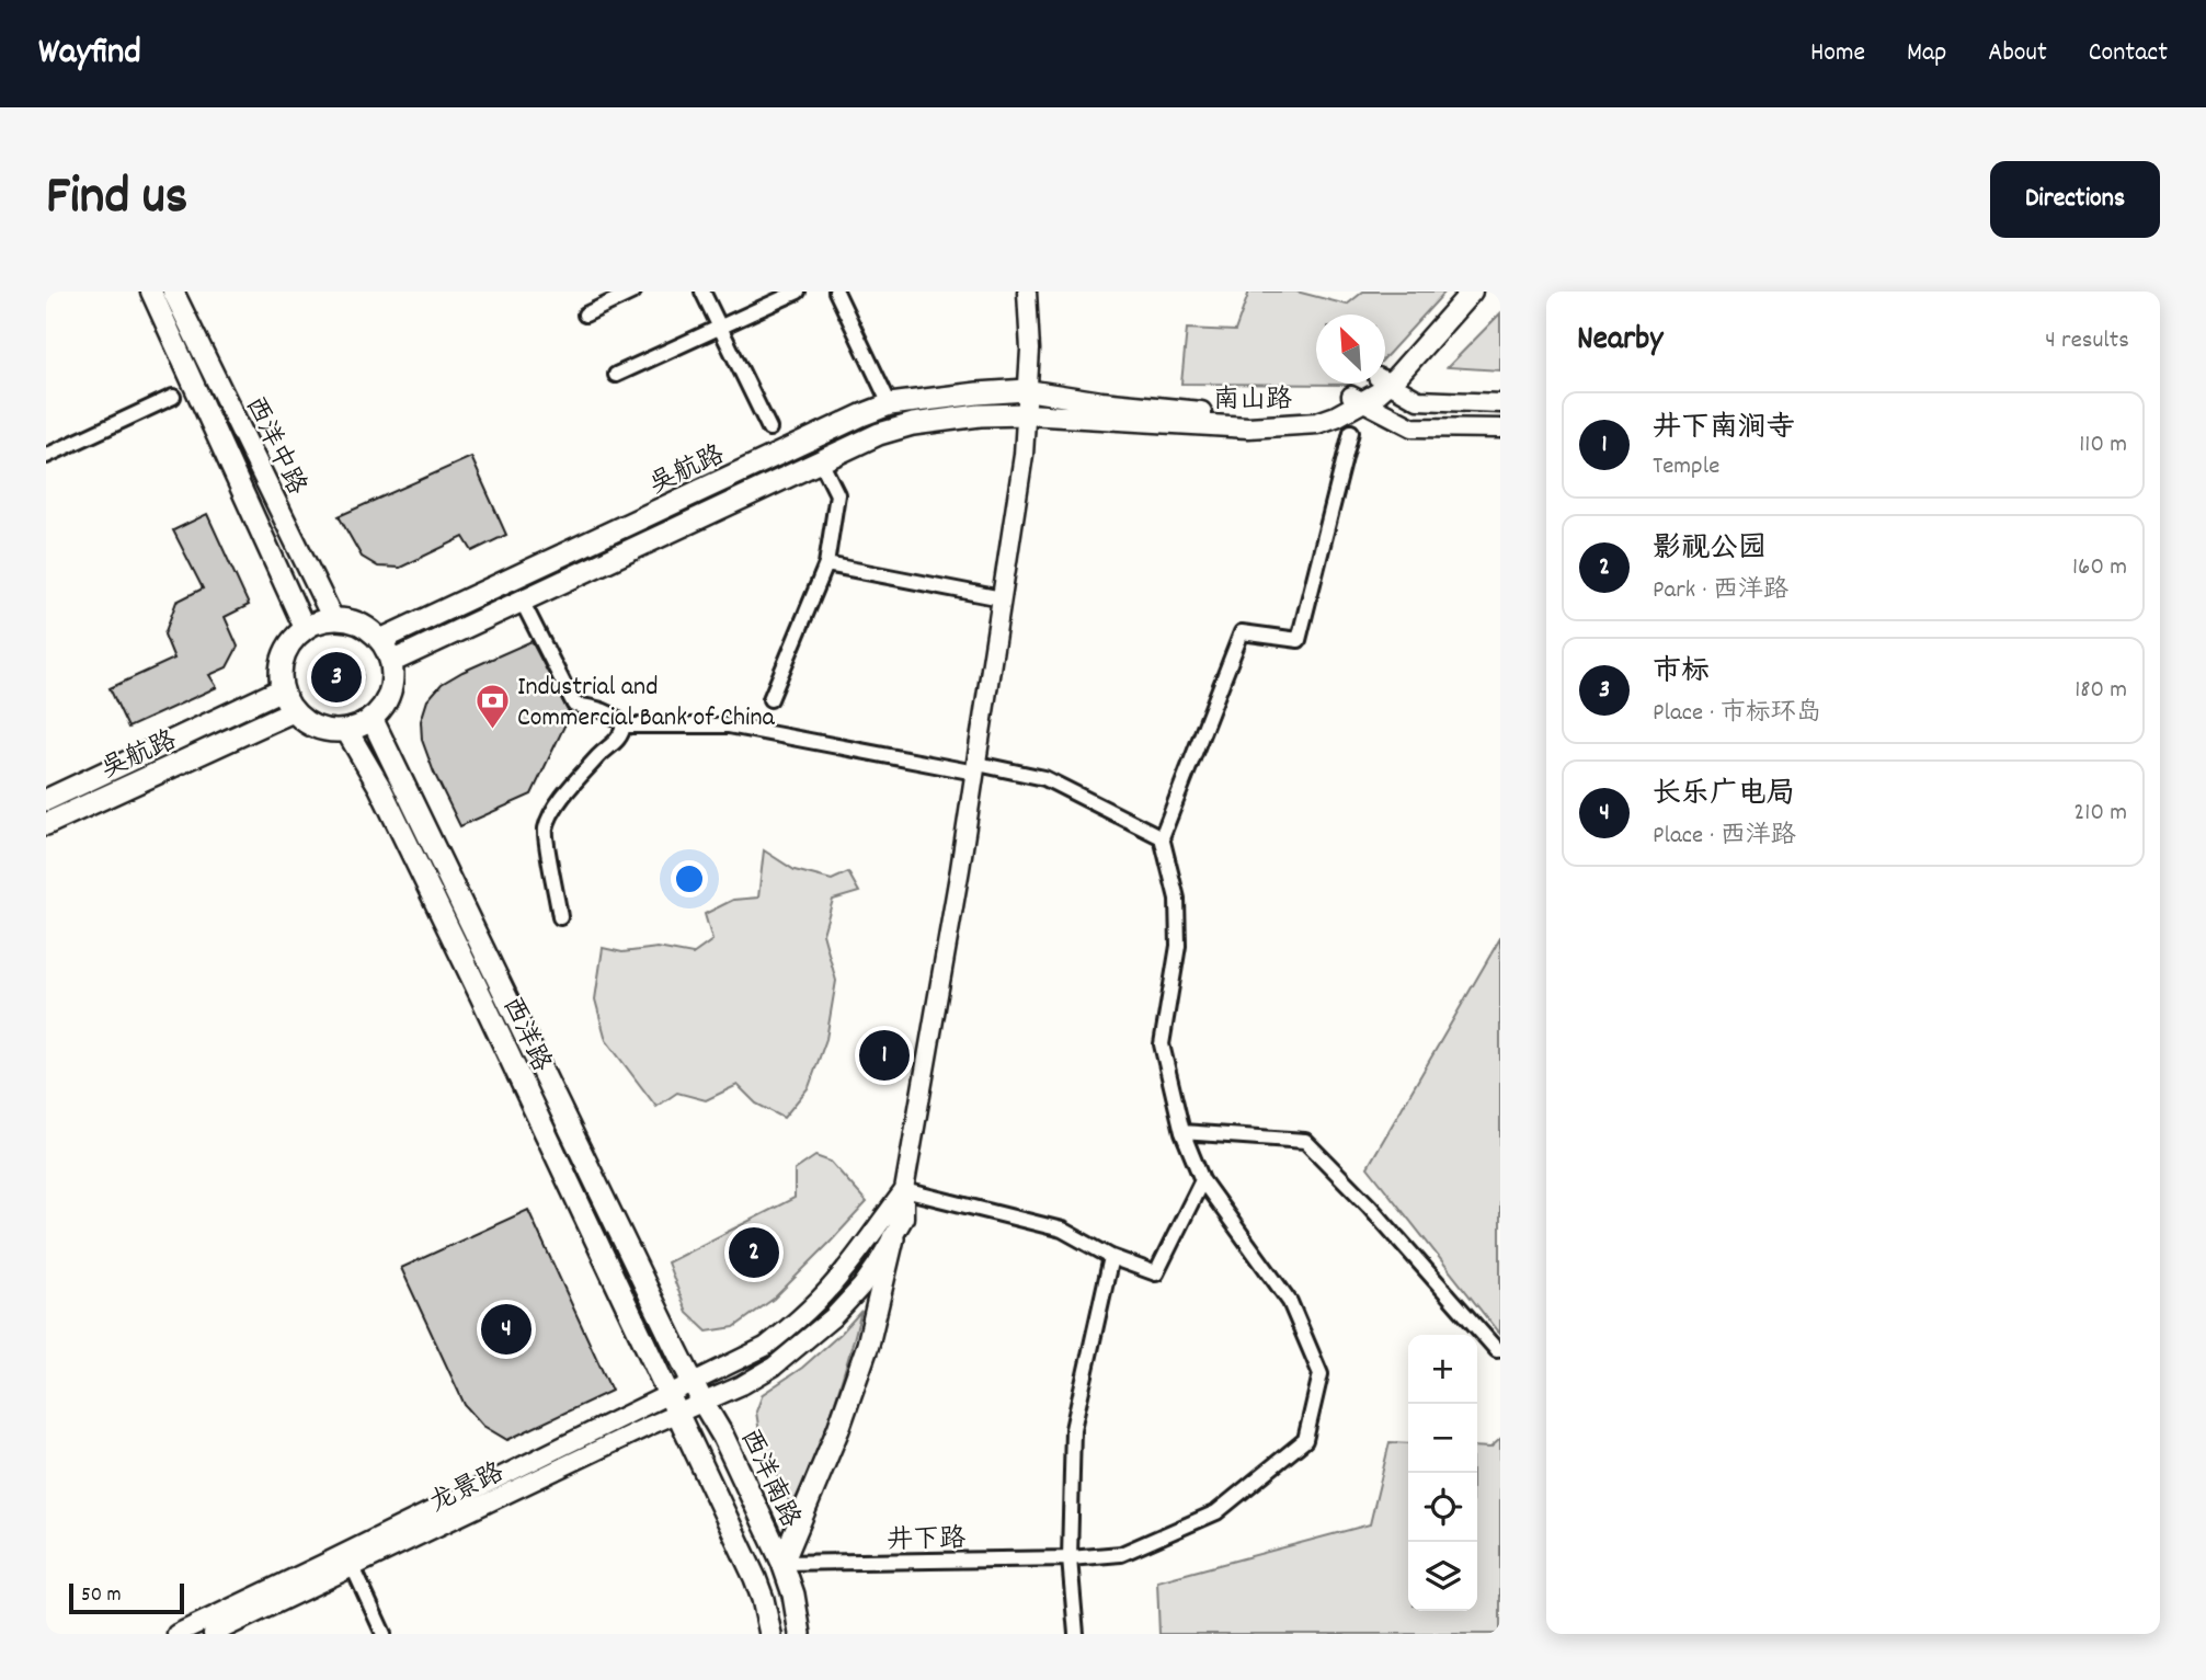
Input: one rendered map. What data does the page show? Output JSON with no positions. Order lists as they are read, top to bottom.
{
  "streets": {
    "main road": [
      "南山路",
      "西洋中路",
      "吴航路",
      "西洋路",
      "西洋南路"
    ],
    "street": ["龙景路", "井下路"]
  },
  "crossings": [
    ["南山路", "吴航路"],
    ["南山路", "龙景路"],
    ["西洋中路", "吴航路"],
    ["西洋中路", "西洋路"],
    ["吴航路", "西洋路"],
    ["吴航路", "龙景路"],
    ["西洋路", "西洋南路"],
    ["西洋路", "龙景路"],
    ["西洋南路", "龙景路"],
    ["西洋南路", "井下路"]
  ],
  "places": {
    "bank": ["Industrial and Commercial Bank of China"]
  },
  "scale_bar": "50 m",
  "north": "top left",
  "page": {
    "header": "Wayfind",
    "nav": [
      "Home",
      "Map",
      "About",
      "Contact"
    ],
    "title": "Find us",
    "buttons": "Directions",
    "heading": ["Nearby", "4 results"],
    "list": [
      {
        "mark": "1",
        "name": "井下南涧寺",
        "note": "Temple",
        "value": "110 m"
      },
      {
        "mark": "2",
        "name": "影视公园",
        "note": "Park · 西洋路",
        "value": "160 m"
      },
      {
        "mark": "3",
        "name": "市标",
        "note": "Place · 市标环岛",
        "value": "180 m"
      },
      {
        "mark": "4",
        "name": "长乐广电局",
        "note": "Place · 西洋路",
        "value": "210 m"
      }
    ],
    "pins": [
      "3",
      "1",
      "2",
      "4"
    ],
    "map_buttons": ["+", "−"],
    "scale": "50 m"
  }
}
